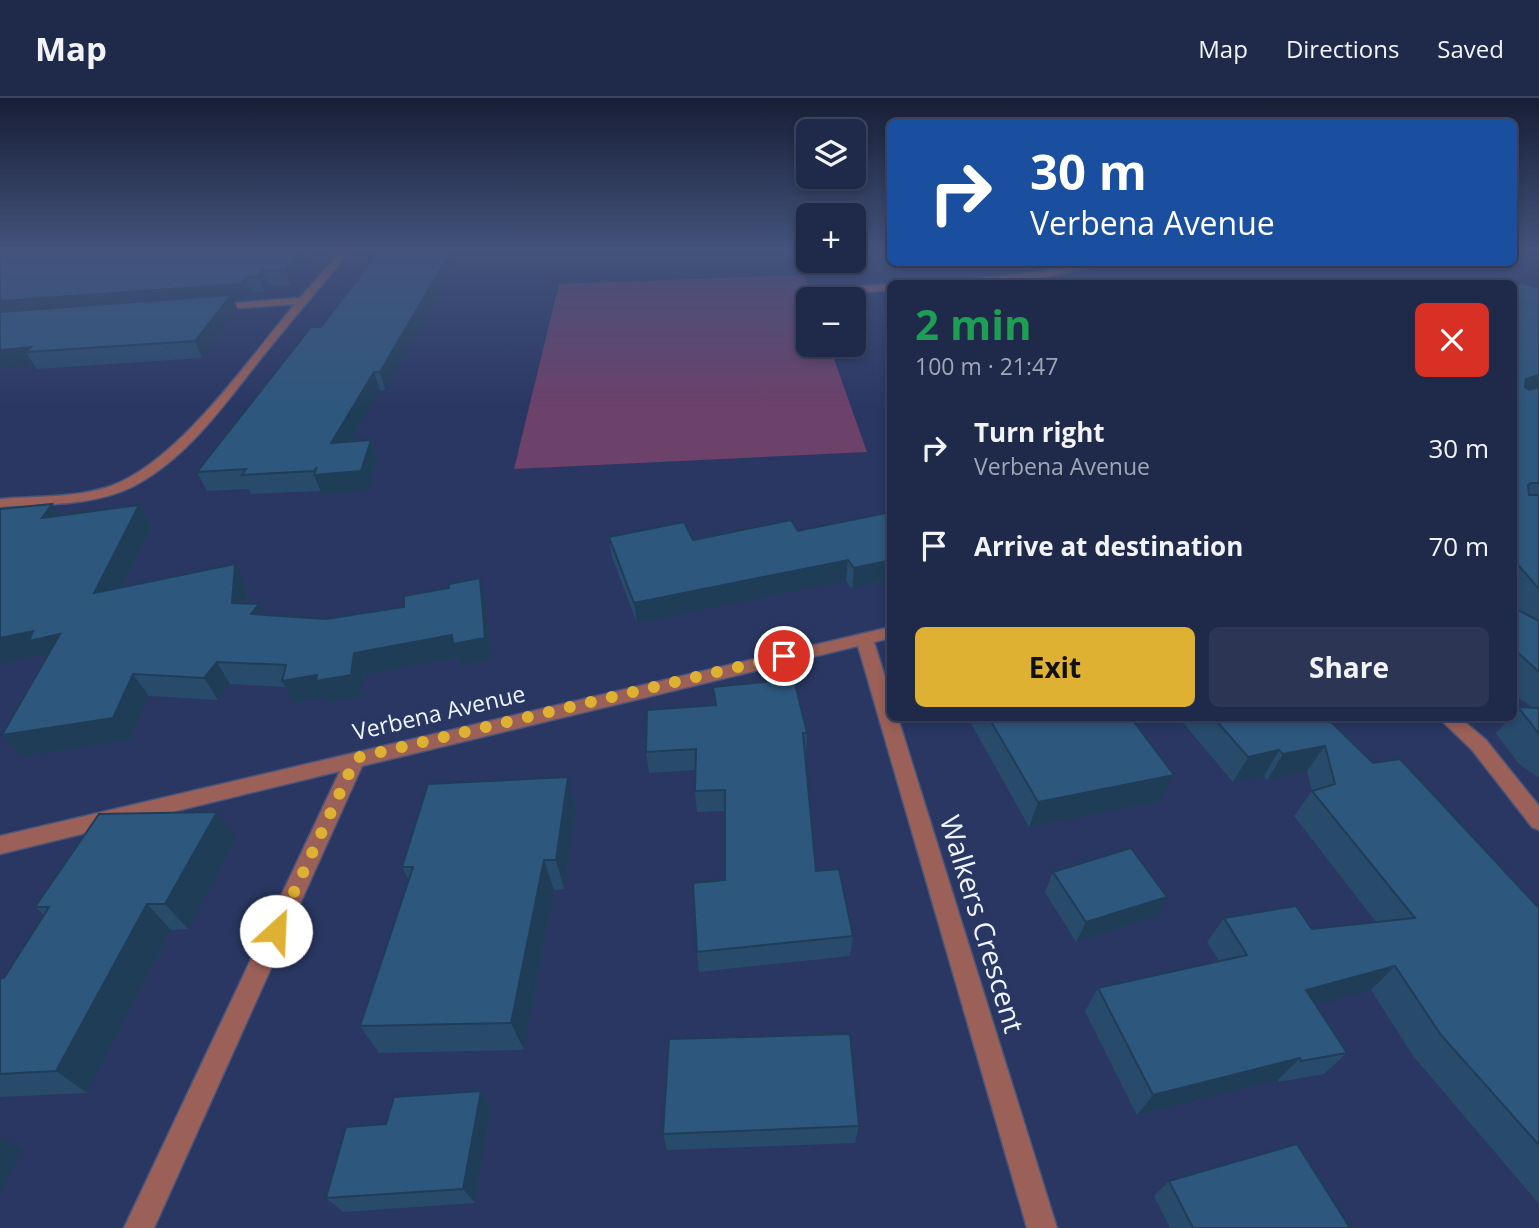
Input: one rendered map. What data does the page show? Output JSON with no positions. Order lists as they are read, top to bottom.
{
  "streets": {
    "street": ["Verbena Avenue", "Walkers Crescent"]
  },
  "crossings": [
    ["Verbena Avenue", "Walkers Crescent"]
  ],
  "page": {
    "header": "Map",
    "nav": ["Map", "Directions", "Saved"],
    "map_buttons": ["+", "−"],
    "turn": ["30 m", "Verbena Avenue"],
    "heading": ["2 min", "100 m · 21:47"],
    "list": [
      {
        "name": "Turn right",
        "note": "Verbena Avenue",
        "value": "30 m"
      },
      {
        "name": "Arrive at destination",
        "value": "70 m"
      }
    ],
    "buttons": ["Exit", "Share"]
  }
}
